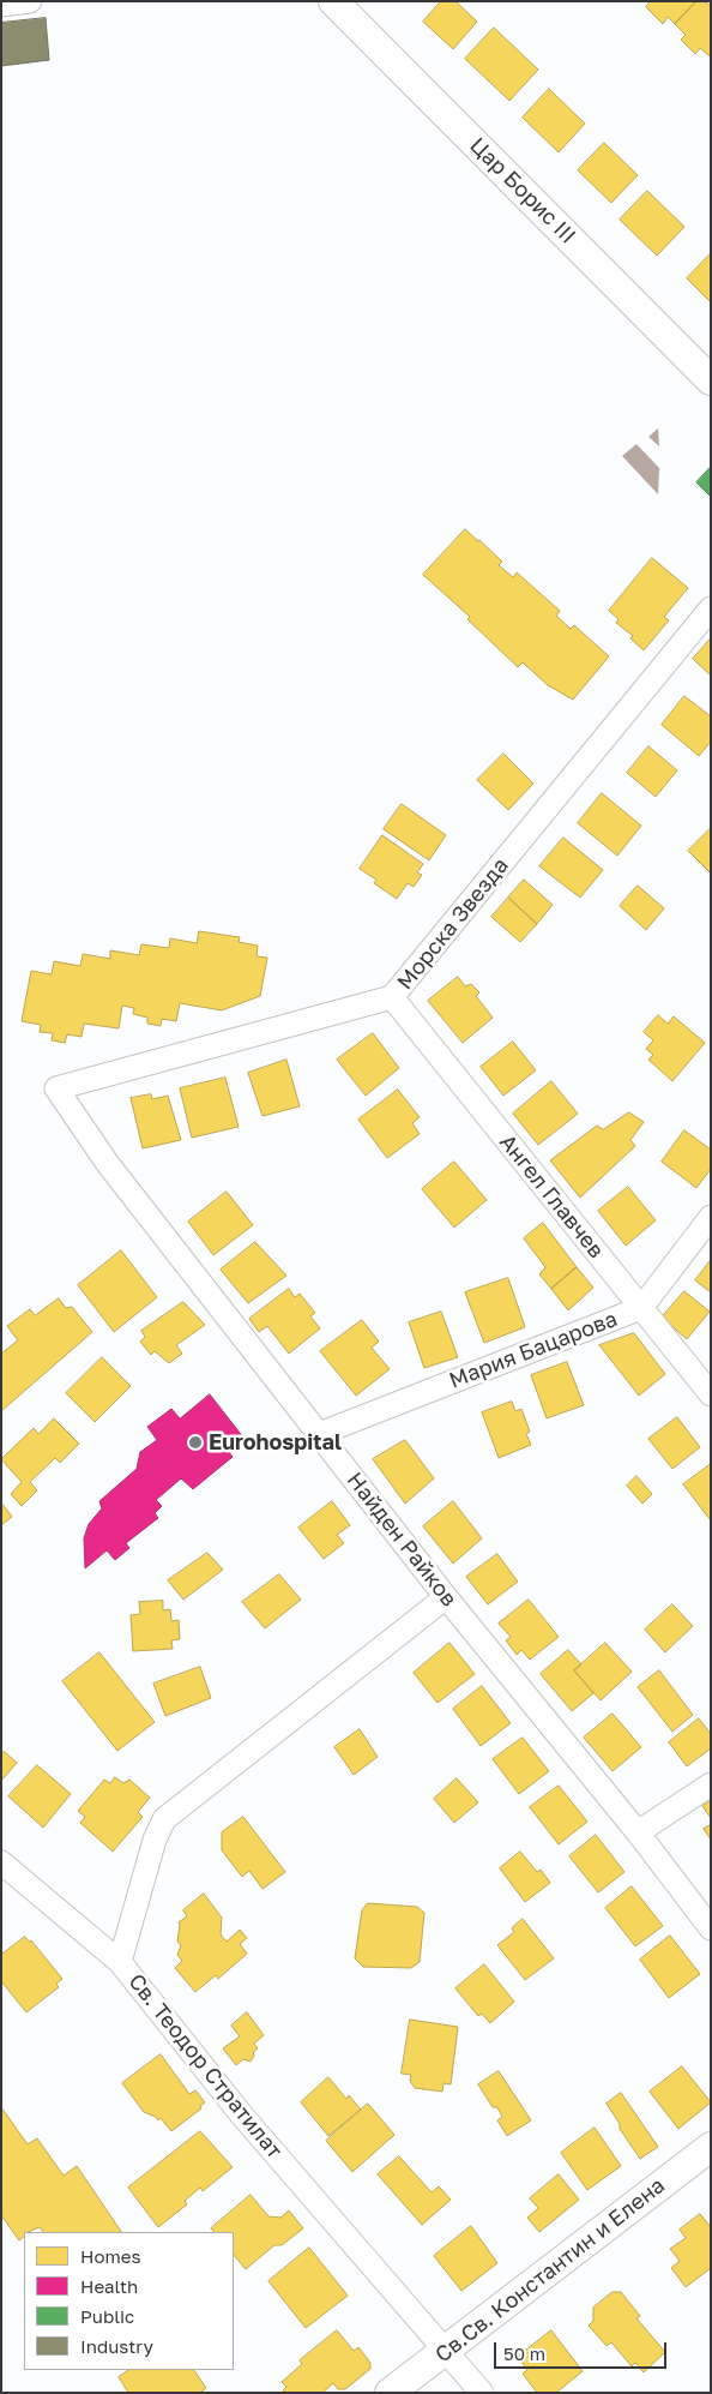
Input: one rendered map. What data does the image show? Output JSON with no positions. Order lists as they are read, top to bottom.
{
  "streets": {
    "street": [
      "Цар Борис III",
      "Морска Звезда",
      "Ангел Главчев",
      "Мария Бацарова",
      "Найден Райков",
      "Св. Теодор Стратилат",
      "Св.Св. Константин и Елена"
    ]
  },
  "crossings": [
    ["Морска Звезда", "Ангел Главчев"],
    ["Морска Звезда", "Найден Райков"],
    ["Ангел Главчев", "Мария Бацарова"],
    ["Мария Бацарова", "Найден Райков"],
    ["Найден Райков", "Св. Теодор Стратилат"],
    ["Св. Теодор Стратилат", "Св.Св. Константин и Елена"]
  ],
  "places": ["Eurohospital"],
  "legend": [
    "Homes",
    "Health",
    "Public",
    "Industry"
  ],
  "scale_bar": "50 m"
}
